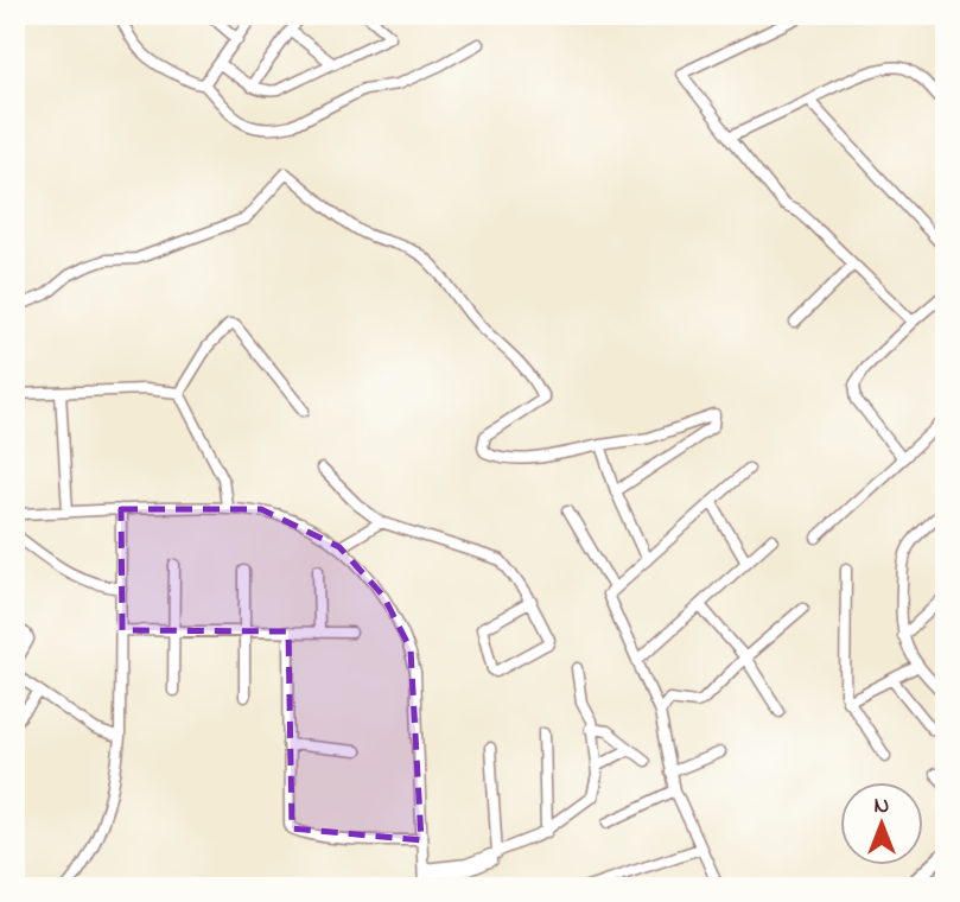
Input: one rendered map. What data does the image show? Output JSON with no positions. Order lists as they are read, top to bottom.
{
  "north": "top"
}
